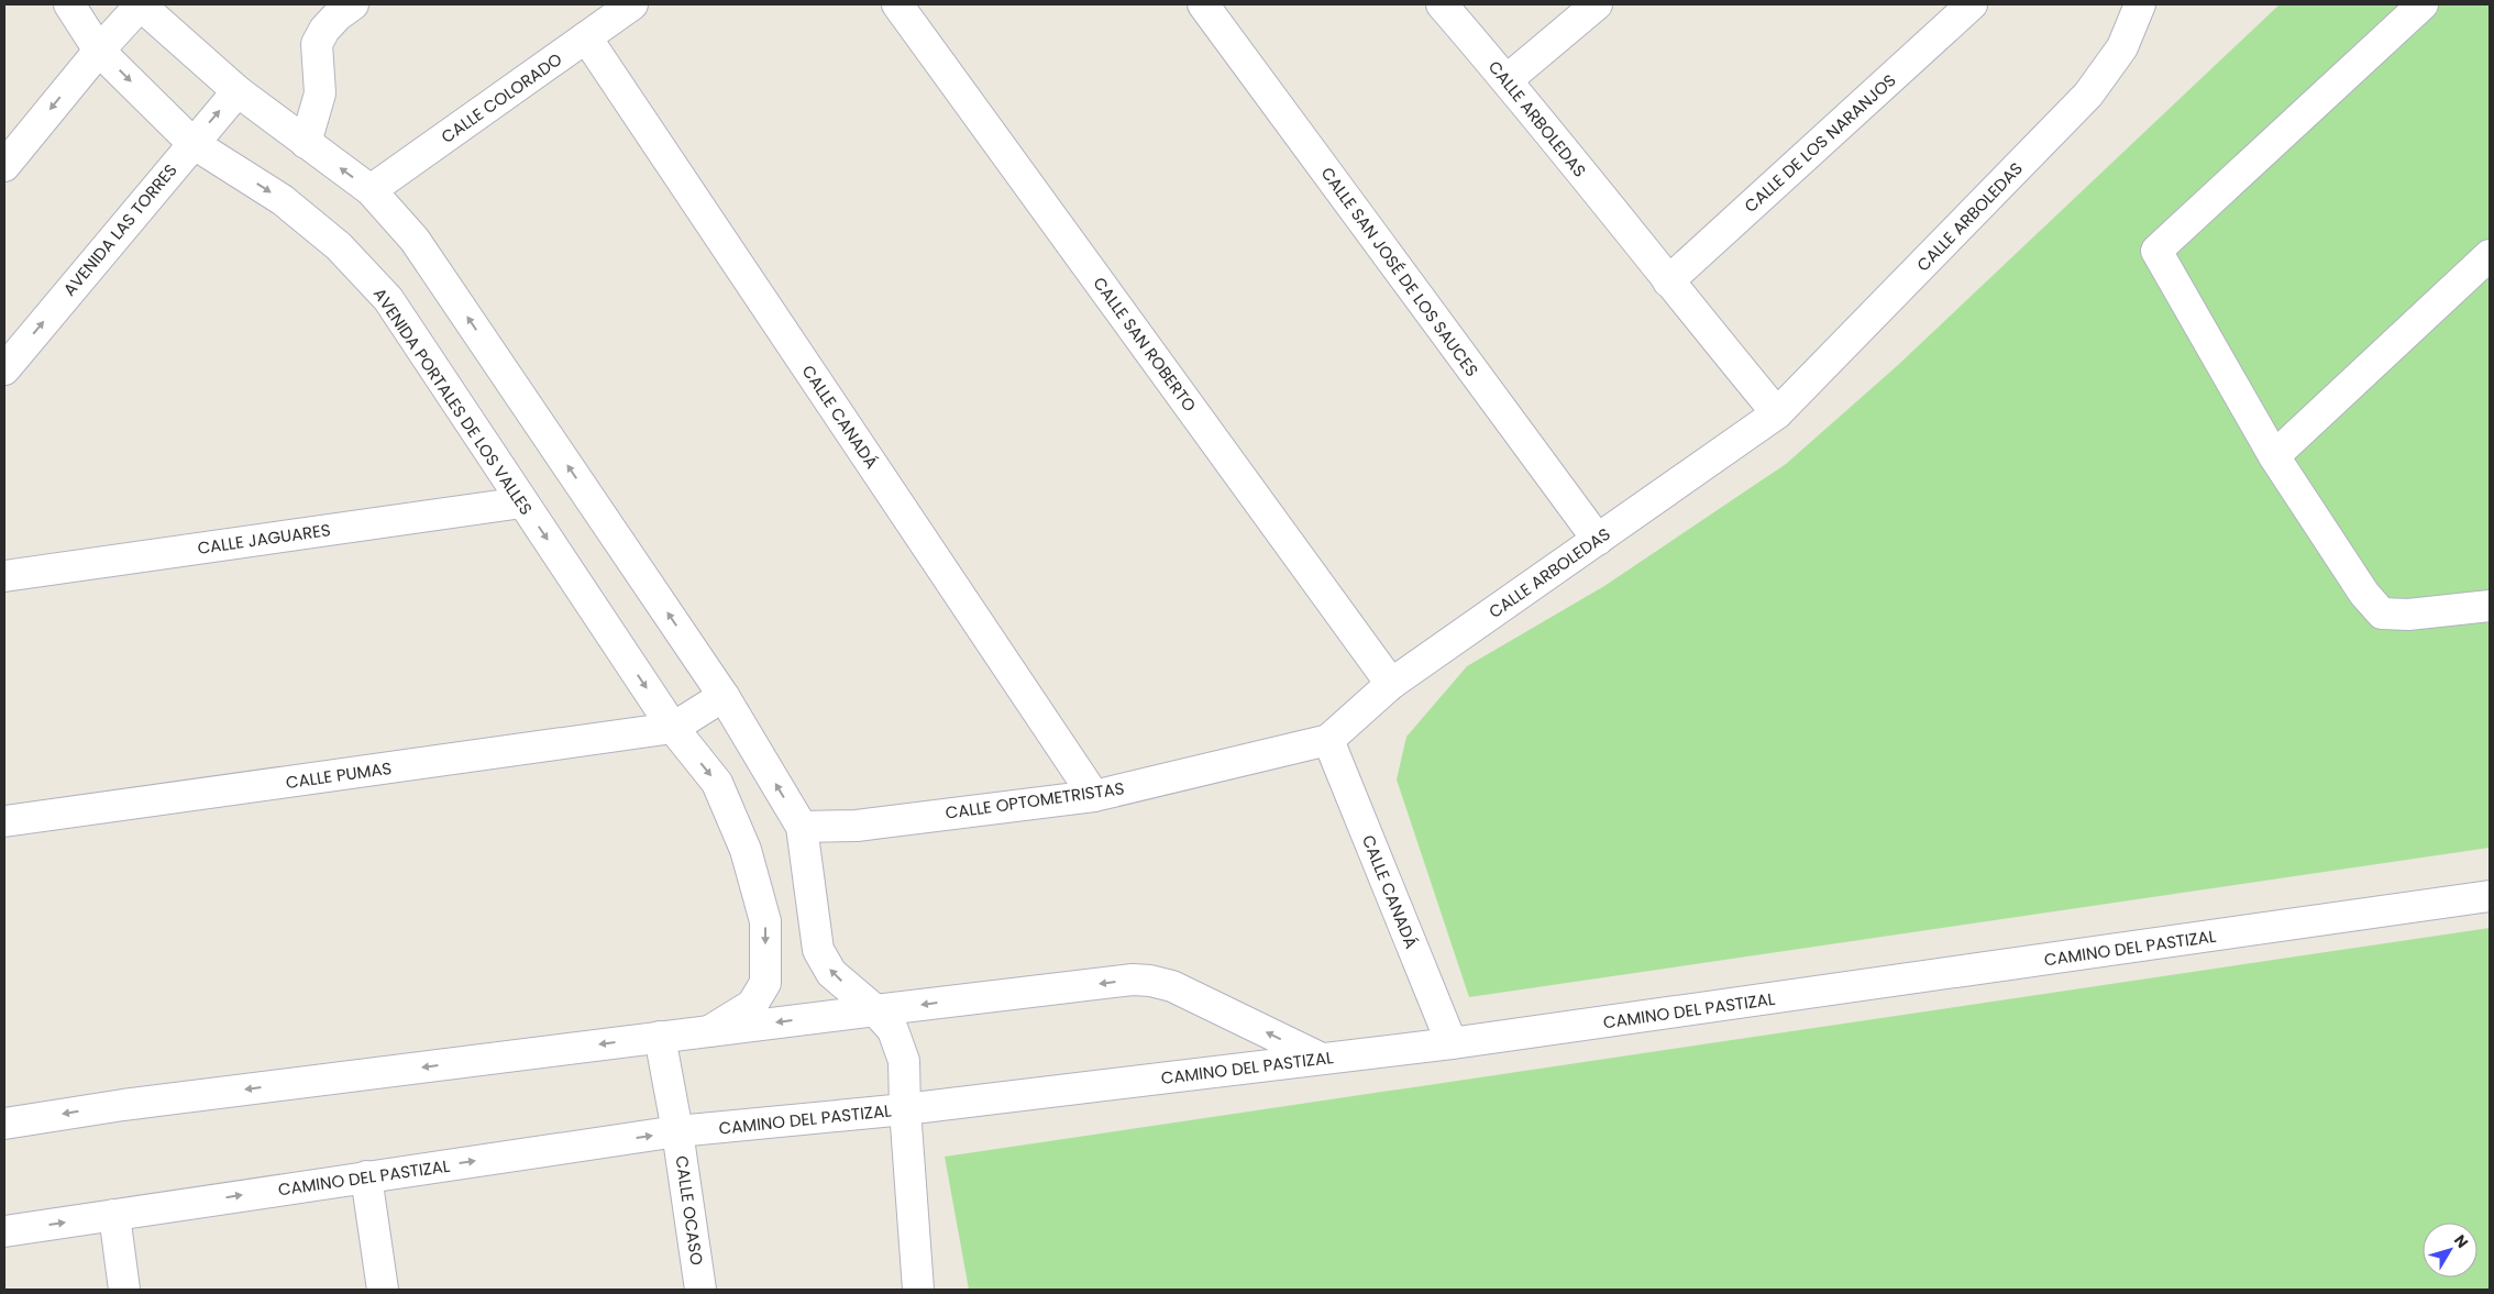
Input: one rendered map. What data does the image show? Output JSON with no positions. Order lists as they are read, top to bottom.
{
  "streets": {
    "street": [
      "CALLE COLORADO",
      "CALLE ARBOLEDAS",
      "CALLE DE LOS NARANJOS",
      "AVENIDA LAS TORRES",
      "CALLE SAN JOSÉ DE LOS SAUCES",
      "CALLE SAN ROBERTO",
      "AVENIDA PORTALES DE LOS VALLES",
      "CALLE CANADÁ",
      "CALLE JAGUARES",
      "CALLE PUMAS",
      "CALLE OPTOMETRISTAS",
      "CAMINO DEL PASTIZAL",
      "CALLE OCASO"
    ]
  },
  "crossings": [
    ["CALLE COLORADO", "CALLE CANADÁ"],
    ["CALLE ARBOLEDAS", "CALLE DE LOS NARANJOS"],
    ["CALLE ARBOLEDAS", "CALLE SAN JOSÉ DE LOS SAUCES"],
    ["CALLE ARBOLEDAS", "CALLE SAN ROBERTO"],
    ["CALLE ARBOLEDAS", "CALLE CANADÁ"],
    ["CALLE ARBOLEDAS", "CALLE OPTOMETRISTAS"],
    ["AVENIDA LAS TORRES", "AVENIDA PORTALES DE LOS VALLES"],
    ["AVENIDA PORTALES DE LOS VALLES", "CALLE JAGUARES"],
    ["AVENIDA PORTALES DE LOS VALLES", "CALLE PUMAS"],
    ["CALLE CANADÁ", "CALLE OPTOMETRISTAS"],
    ["CALLE CANADÁ", "CAMINO DEL PASTIZAL"],
    ["CAMINO DEL PASTIZAL", "CALLE OCASO"]
  ],
  "north": "top right"
}
